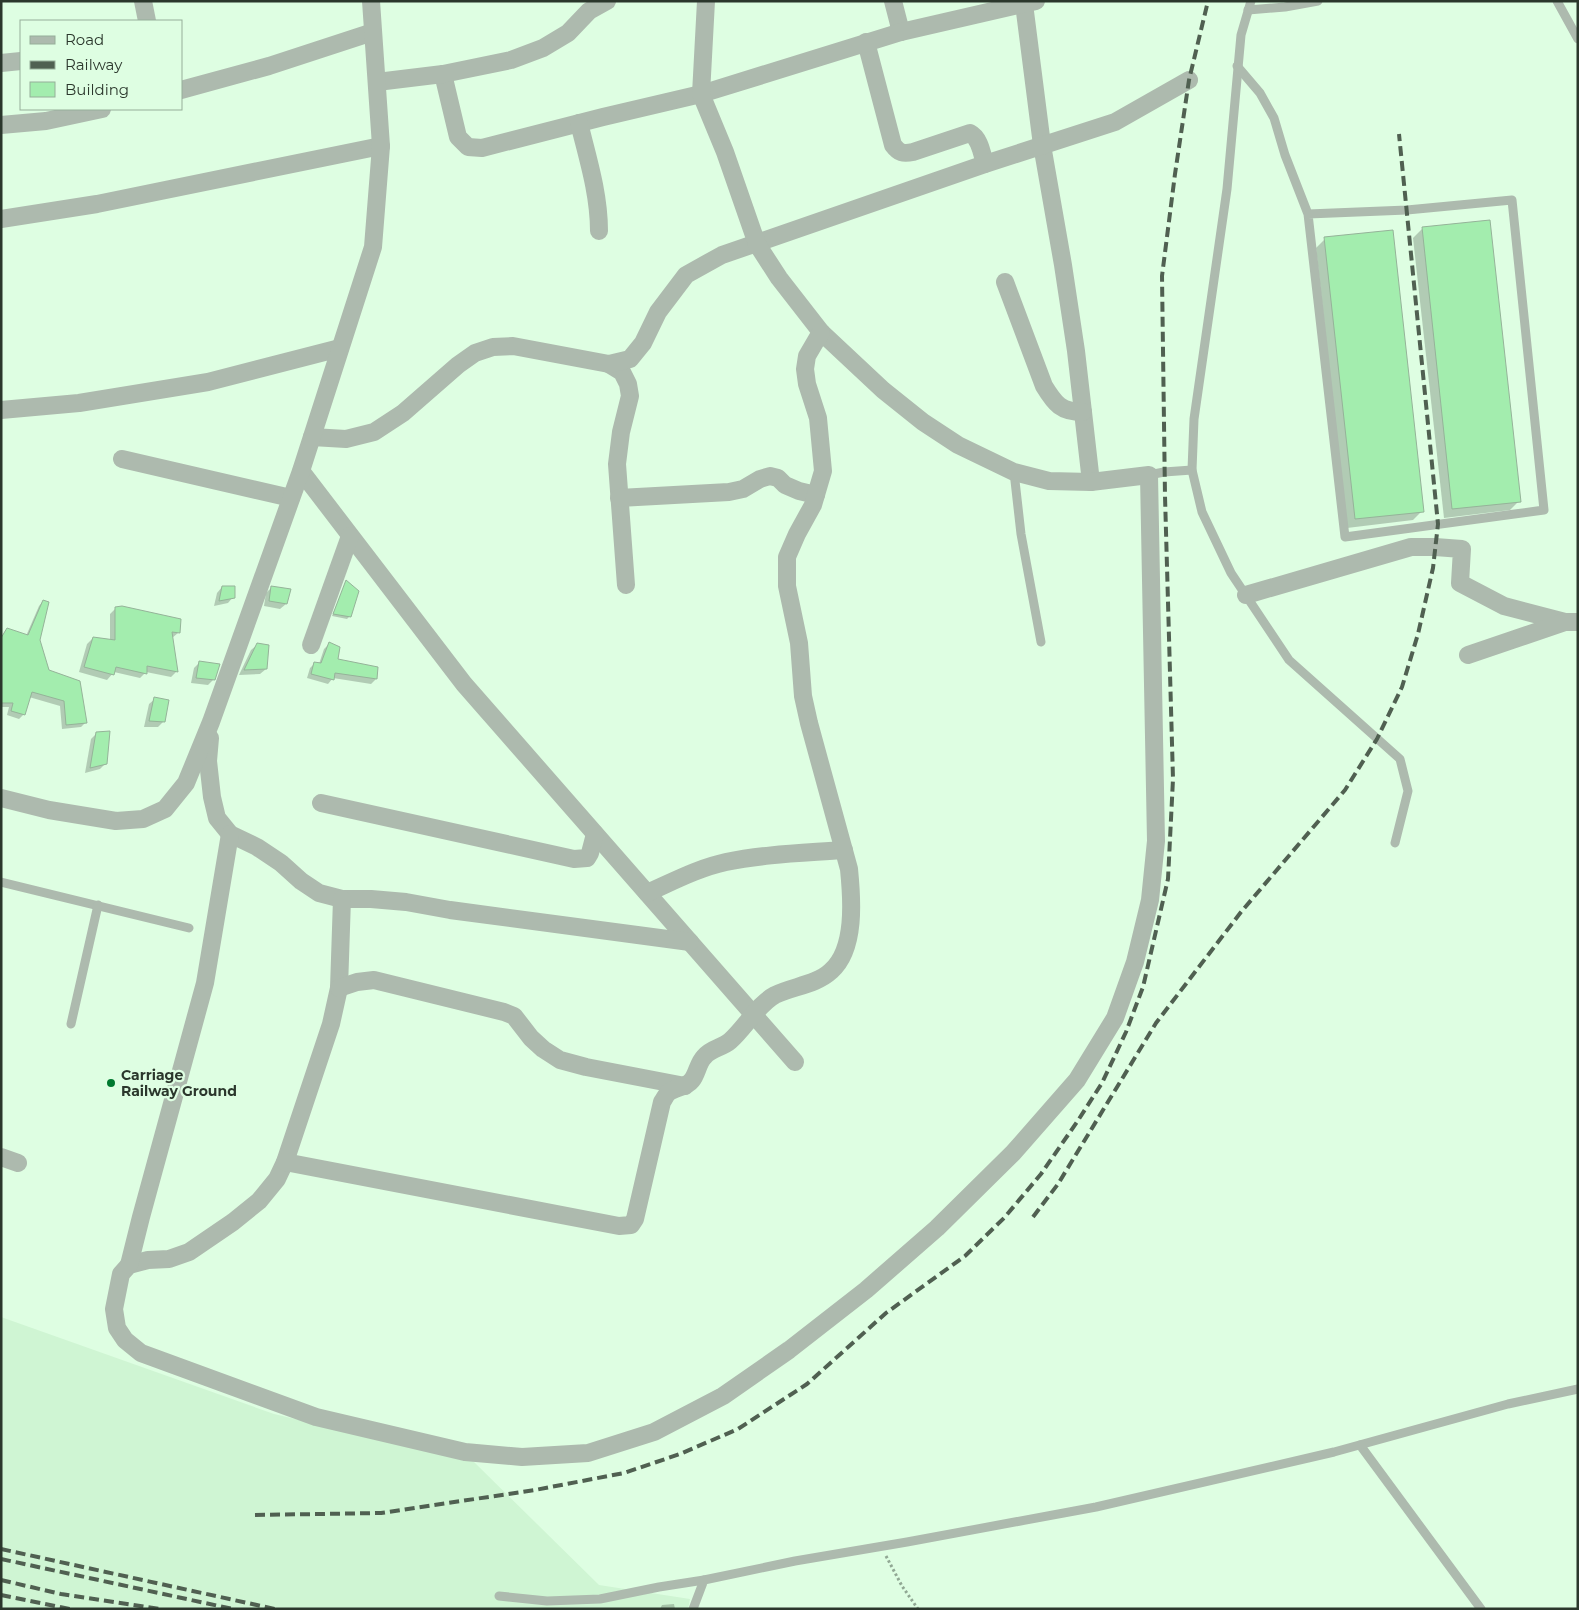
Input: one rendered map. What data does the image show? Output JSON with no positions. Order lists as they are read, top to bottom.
{
  "places": ["Carriage Railway Ground"],
  "legend": ["Road", "Railway", "Building"]
}
